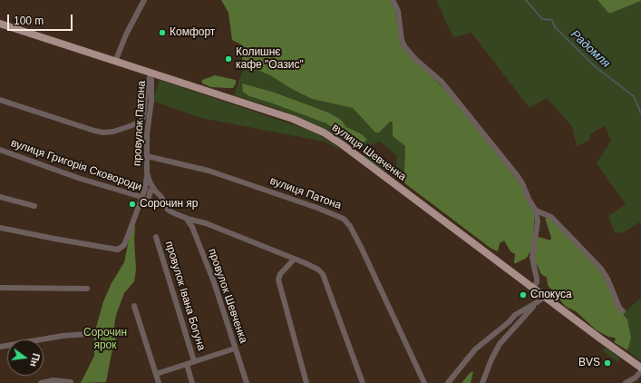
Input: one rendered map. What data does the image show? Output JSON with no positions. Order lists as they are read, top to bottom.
{
  "streets": {
    "main road": ["вулиця Шевченка"],
    "street": [
      "провулок Патона",
      "вулиця Григорія Сковороди",
      "вулиця Патона",
      "провулок Івана Богуна",
      "провулок Шевченка"
    ]
  },
  "crossings": [
    ["провулок Патона", "вулиця Шевченка"],
    ["провулок Патона", "вулиця Григорія Сковороди"],
    ["провулок Патона", "вулиця Патона"],
    ["вулиця Григорія Сковороди", "провулок Шевченка"]
  ],
  "water": ["Радомля"],
  "parks": ["Сорочин ярок"],
  "places": [
    "Комфорт",
    "Колишнє кафе \"Оазис\"",
    "Сорочин яр",
    "Спокуса",
    "BVS"
  ],
  "scale_bar": "100 m",
  "north": "right"
}
